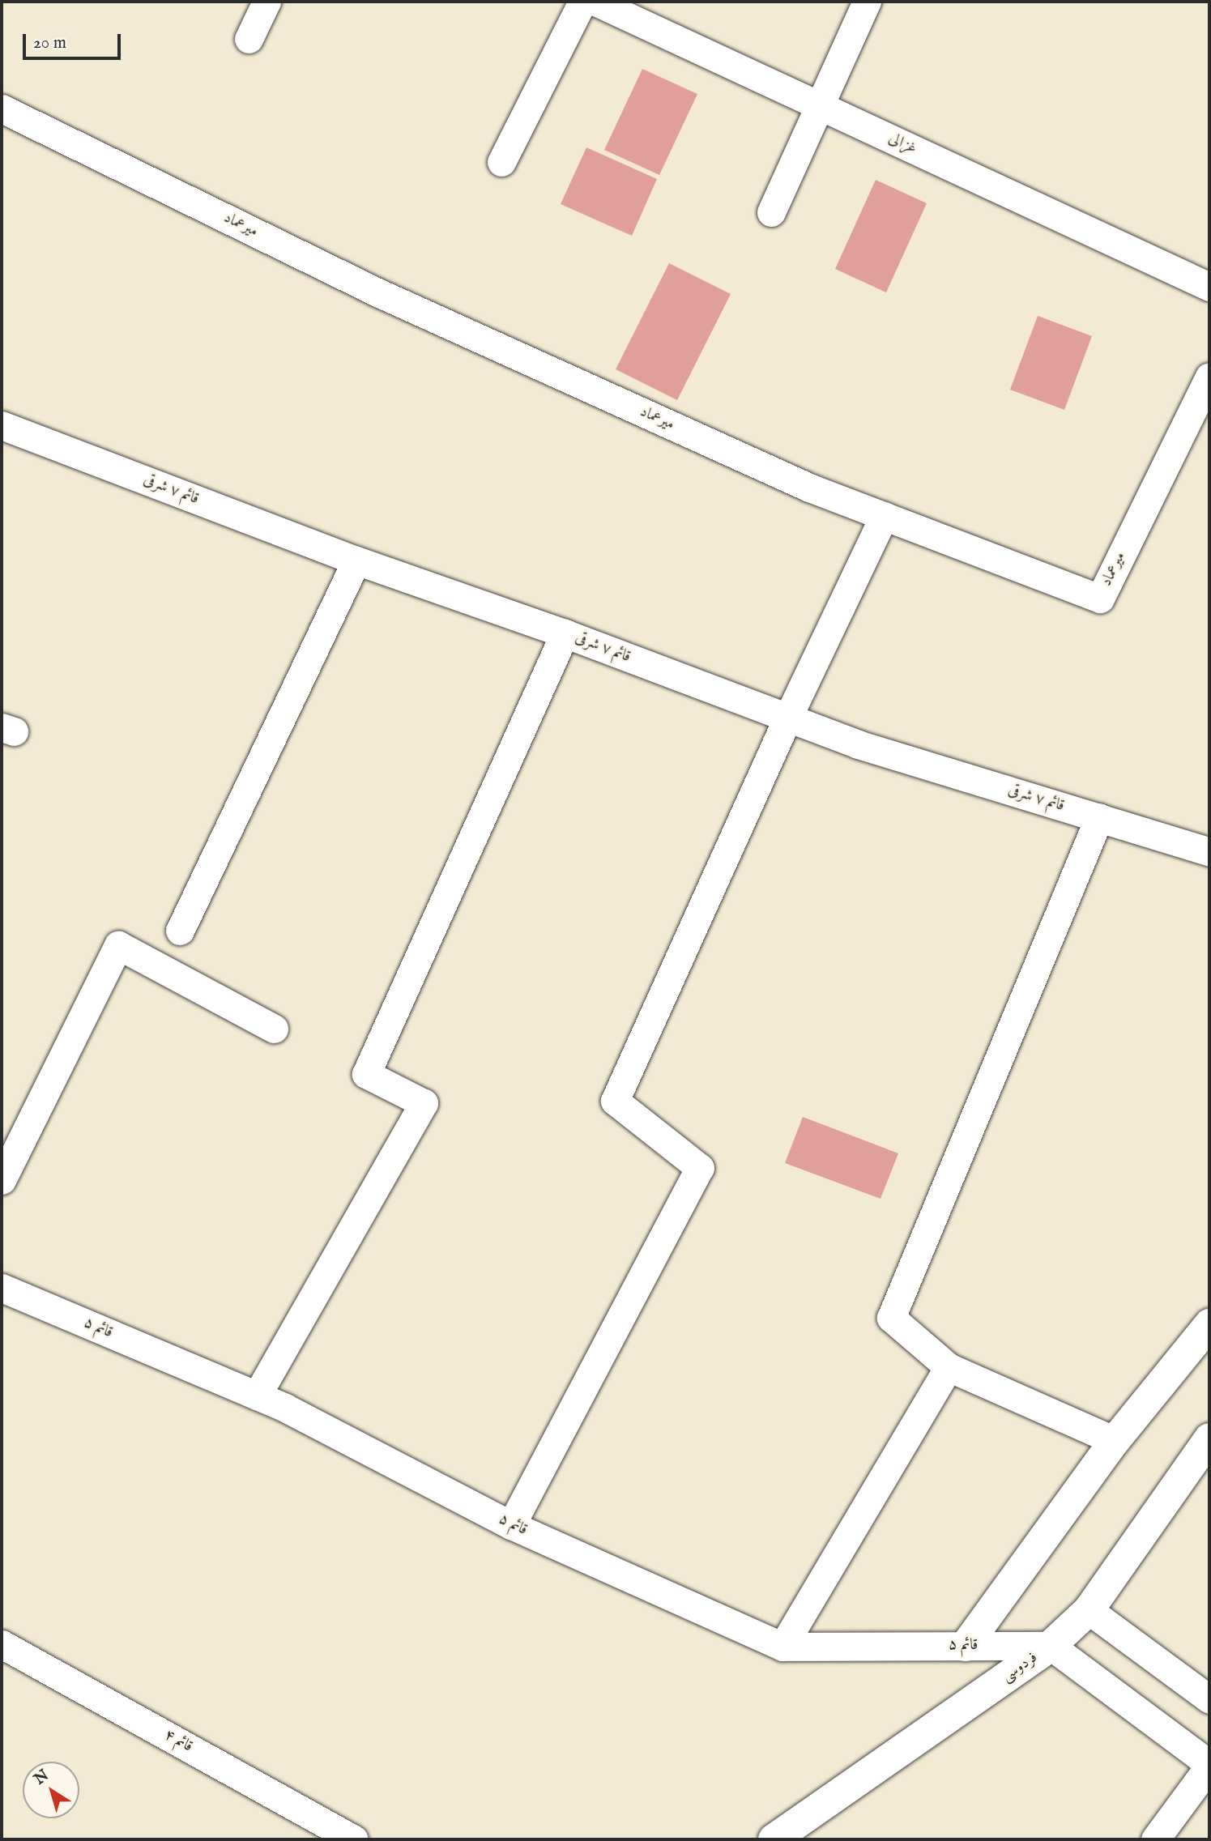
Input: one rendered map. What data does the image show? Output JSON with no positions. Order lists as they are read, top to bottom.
{
  "streets": {
    "main road": ["فردوسی"],
    "street": [
      "غزالی",
      "میرعماد",
      "قائم ۷ شرقی",
      "قائم ۵",
      "قائم ۴"
    ]
  },
  "crossings": [
    ["قائم ۵", "فردوسی"]
  ],
  "scale_bar": "20 m",
  "north": "top left"
}
